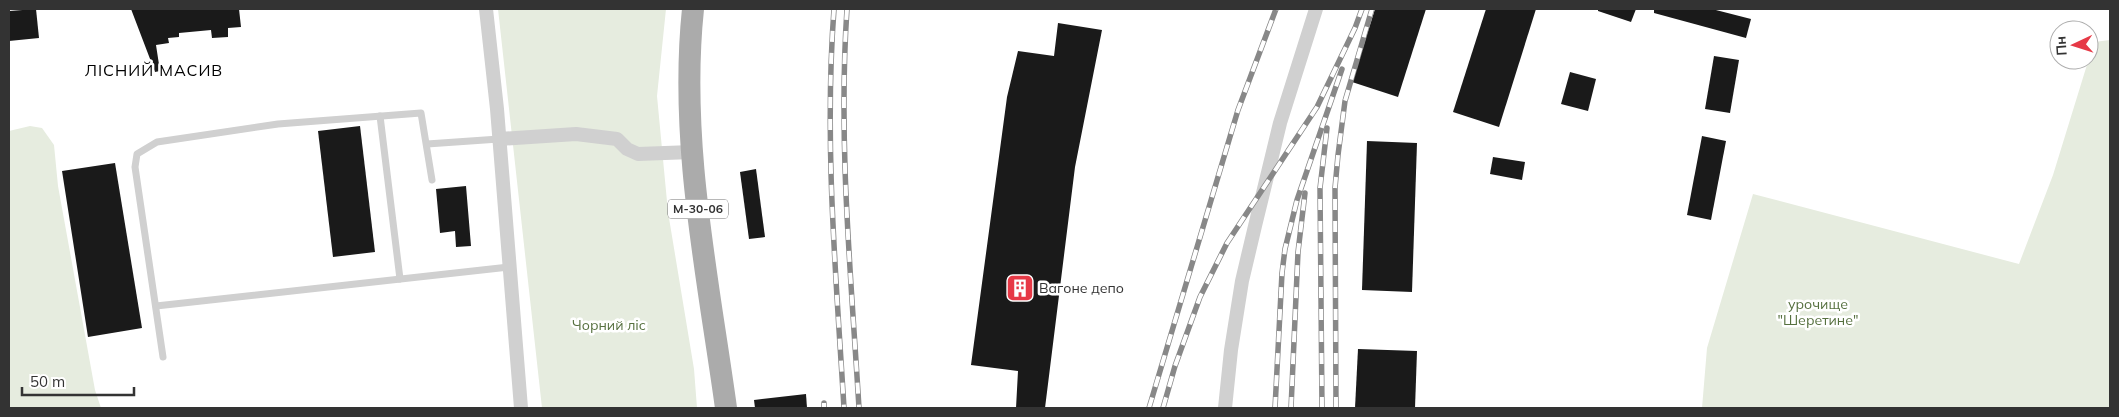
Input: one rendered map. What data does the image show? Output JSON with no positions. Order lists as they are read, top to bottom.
{
  "streets": {
    "main road": ["М-30-06"]
  },
  "districts": ["ЛІСНИЙ МАСИВ"],
  "parks": ["урочище \"Шеретине\"", "Чорний ліс"],
  "places": {
    "building": ["Вагоне депо"]
  },
  "scale_bar": "50 m",
  "north": "left"
}
